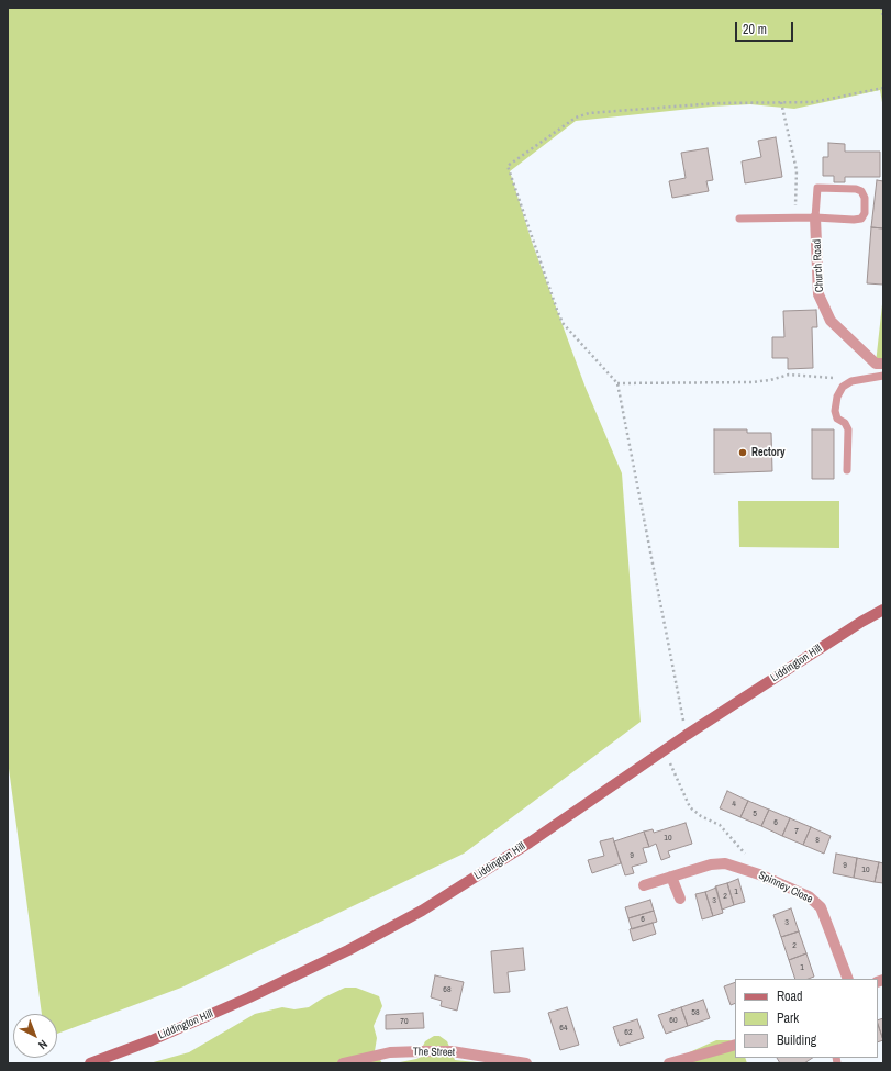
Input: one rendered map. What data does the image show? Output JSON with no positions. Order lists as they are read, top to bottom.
{
  "streets": {
    "main road": ["Liddington Hill"],
    "street": ["Church Road", "Spinney Close", "The Street"]
  },
  "places": ["Rectory"],
  "house_numbers": [
    "4",
    "5",
    "6",
    "7",
    "10",
    "8",
    "9",
    "9",
    "10",
    "1",
    "2",
    "3",
    "6",
    "3",
    "2",
    "1",
    "68",
    "58",
    "60",
    "70",
    "64",
    "62"
  ],
  "legend": ["Road", "Park", "Building"],
  "scale_bar": "20 m",
  "north": "bottom right"
}
